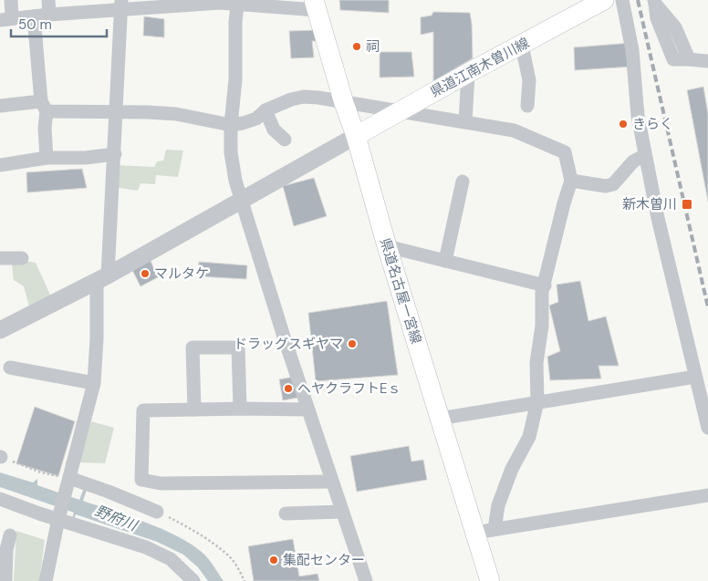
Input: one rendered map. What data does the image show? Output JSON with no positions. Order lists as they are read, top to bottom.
{
  "streets": {
    "main road": ["県道江南木曽川線", "県道名古屋一宮線"]
  },
  "crossings": [
    ["県道江南木曽川線", "県道名古屋一宮線"]
  ],
  "water": ["野府川"],
  "places": {
    "other": [
      "祠",
      "きらく",
      "マルタケ",
      "ドラッグスギヤマ",
      "ヘヤクラフトEｓ",
      "集配センター"
    ],
    "transit": ["新木曽川"]
  },
  "scale_bar": "50 m"
}
